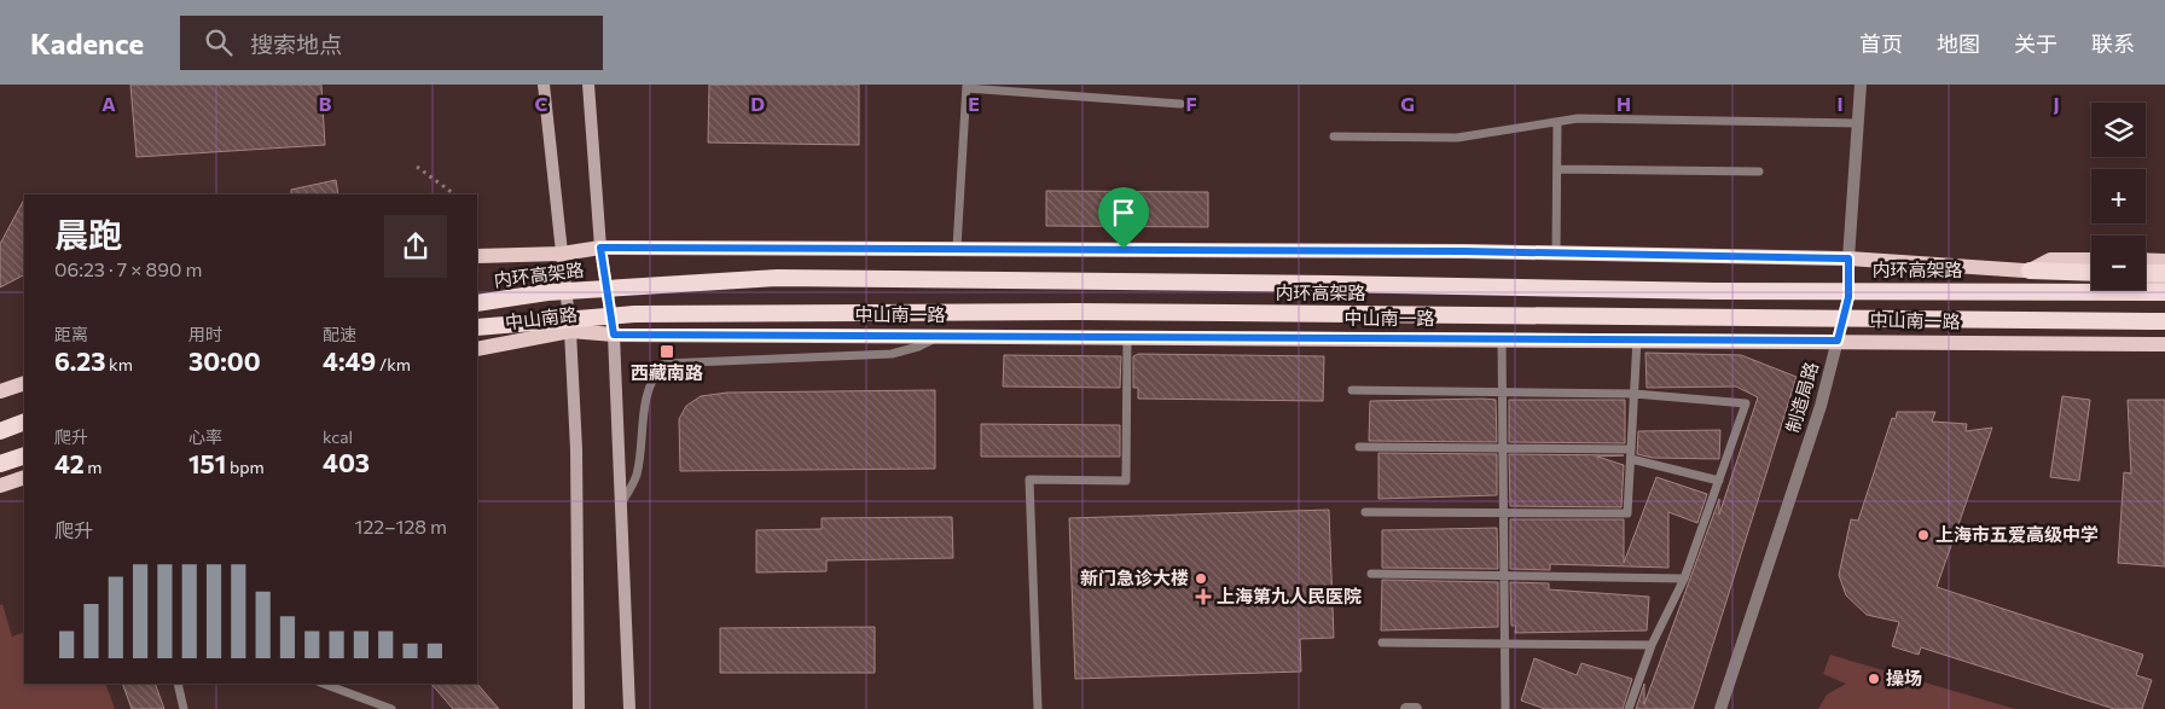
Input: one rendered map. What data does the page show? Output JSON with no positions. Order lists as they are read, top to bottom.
{
  "streets": {
    "highway": ["内环高架路"],
    "main road": ["中山南一路", "中山南路"],
    "street": ["制造局路"]
  },
  "crossings": [
    ["中山南一路", "中山南路"],
    ["中山南一路", "制造局路"]
  ],
  "places": {
    "transit": ["西藏南路"],
    "other": ["上海市五爱高级中学", "新门急诊大楼", "操场"],
    "health": ["上海第九人民医院"]
  },
  "page": {
    "header": "Kadence",
    "search": "搜索地点",
    "nav": [
      "首页",
      "地图",
      "关于",
      "联系"
    ],
    "map_buttons": ["+", "−"],
    "heading": ["晨跑", "06:23 · 7 × 890 m"],
    "stats": [
      ["距离", "6.23 km"],
      ["用时", "30:00"],
      ["配速", "4:49 /km"],
      ["爬升", "42 m"],
      ["心率", "151 bpm"],
      ["kcal", "403"]
    ],
    "chart": ["爬升", "122–128 m"]
  },
  "grid": {
    "columns": [
      "A",
      "B",
      "C",
      "D",
      "E",
      "F",
      "G",
      "H",
      "I",
      "J"
    ]
  }
}
